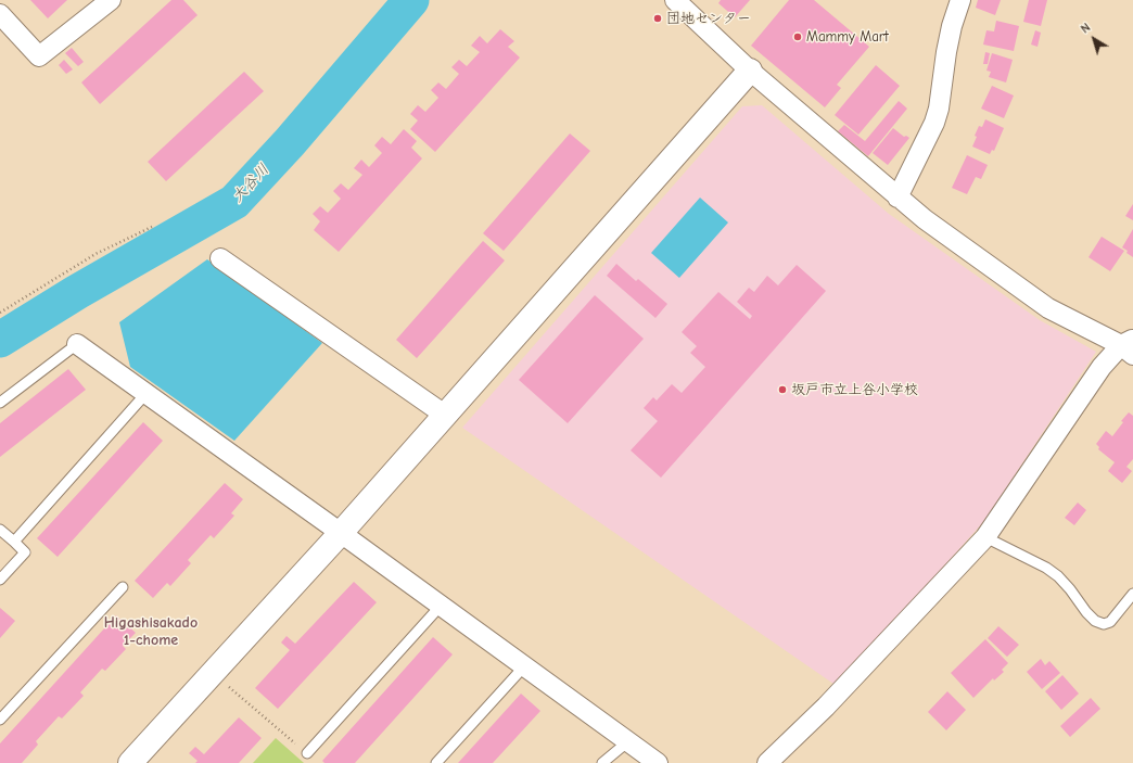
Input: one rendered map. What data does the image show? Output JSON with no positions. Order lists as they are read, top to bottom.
{
  "districts": ["Higashisakado 1-chome"],
  "water": ["大谷川"],
  "places": ["団地センター", "Mammy Mart", "坂戸市立上谷小学校"],
  "north": "top left"
}
